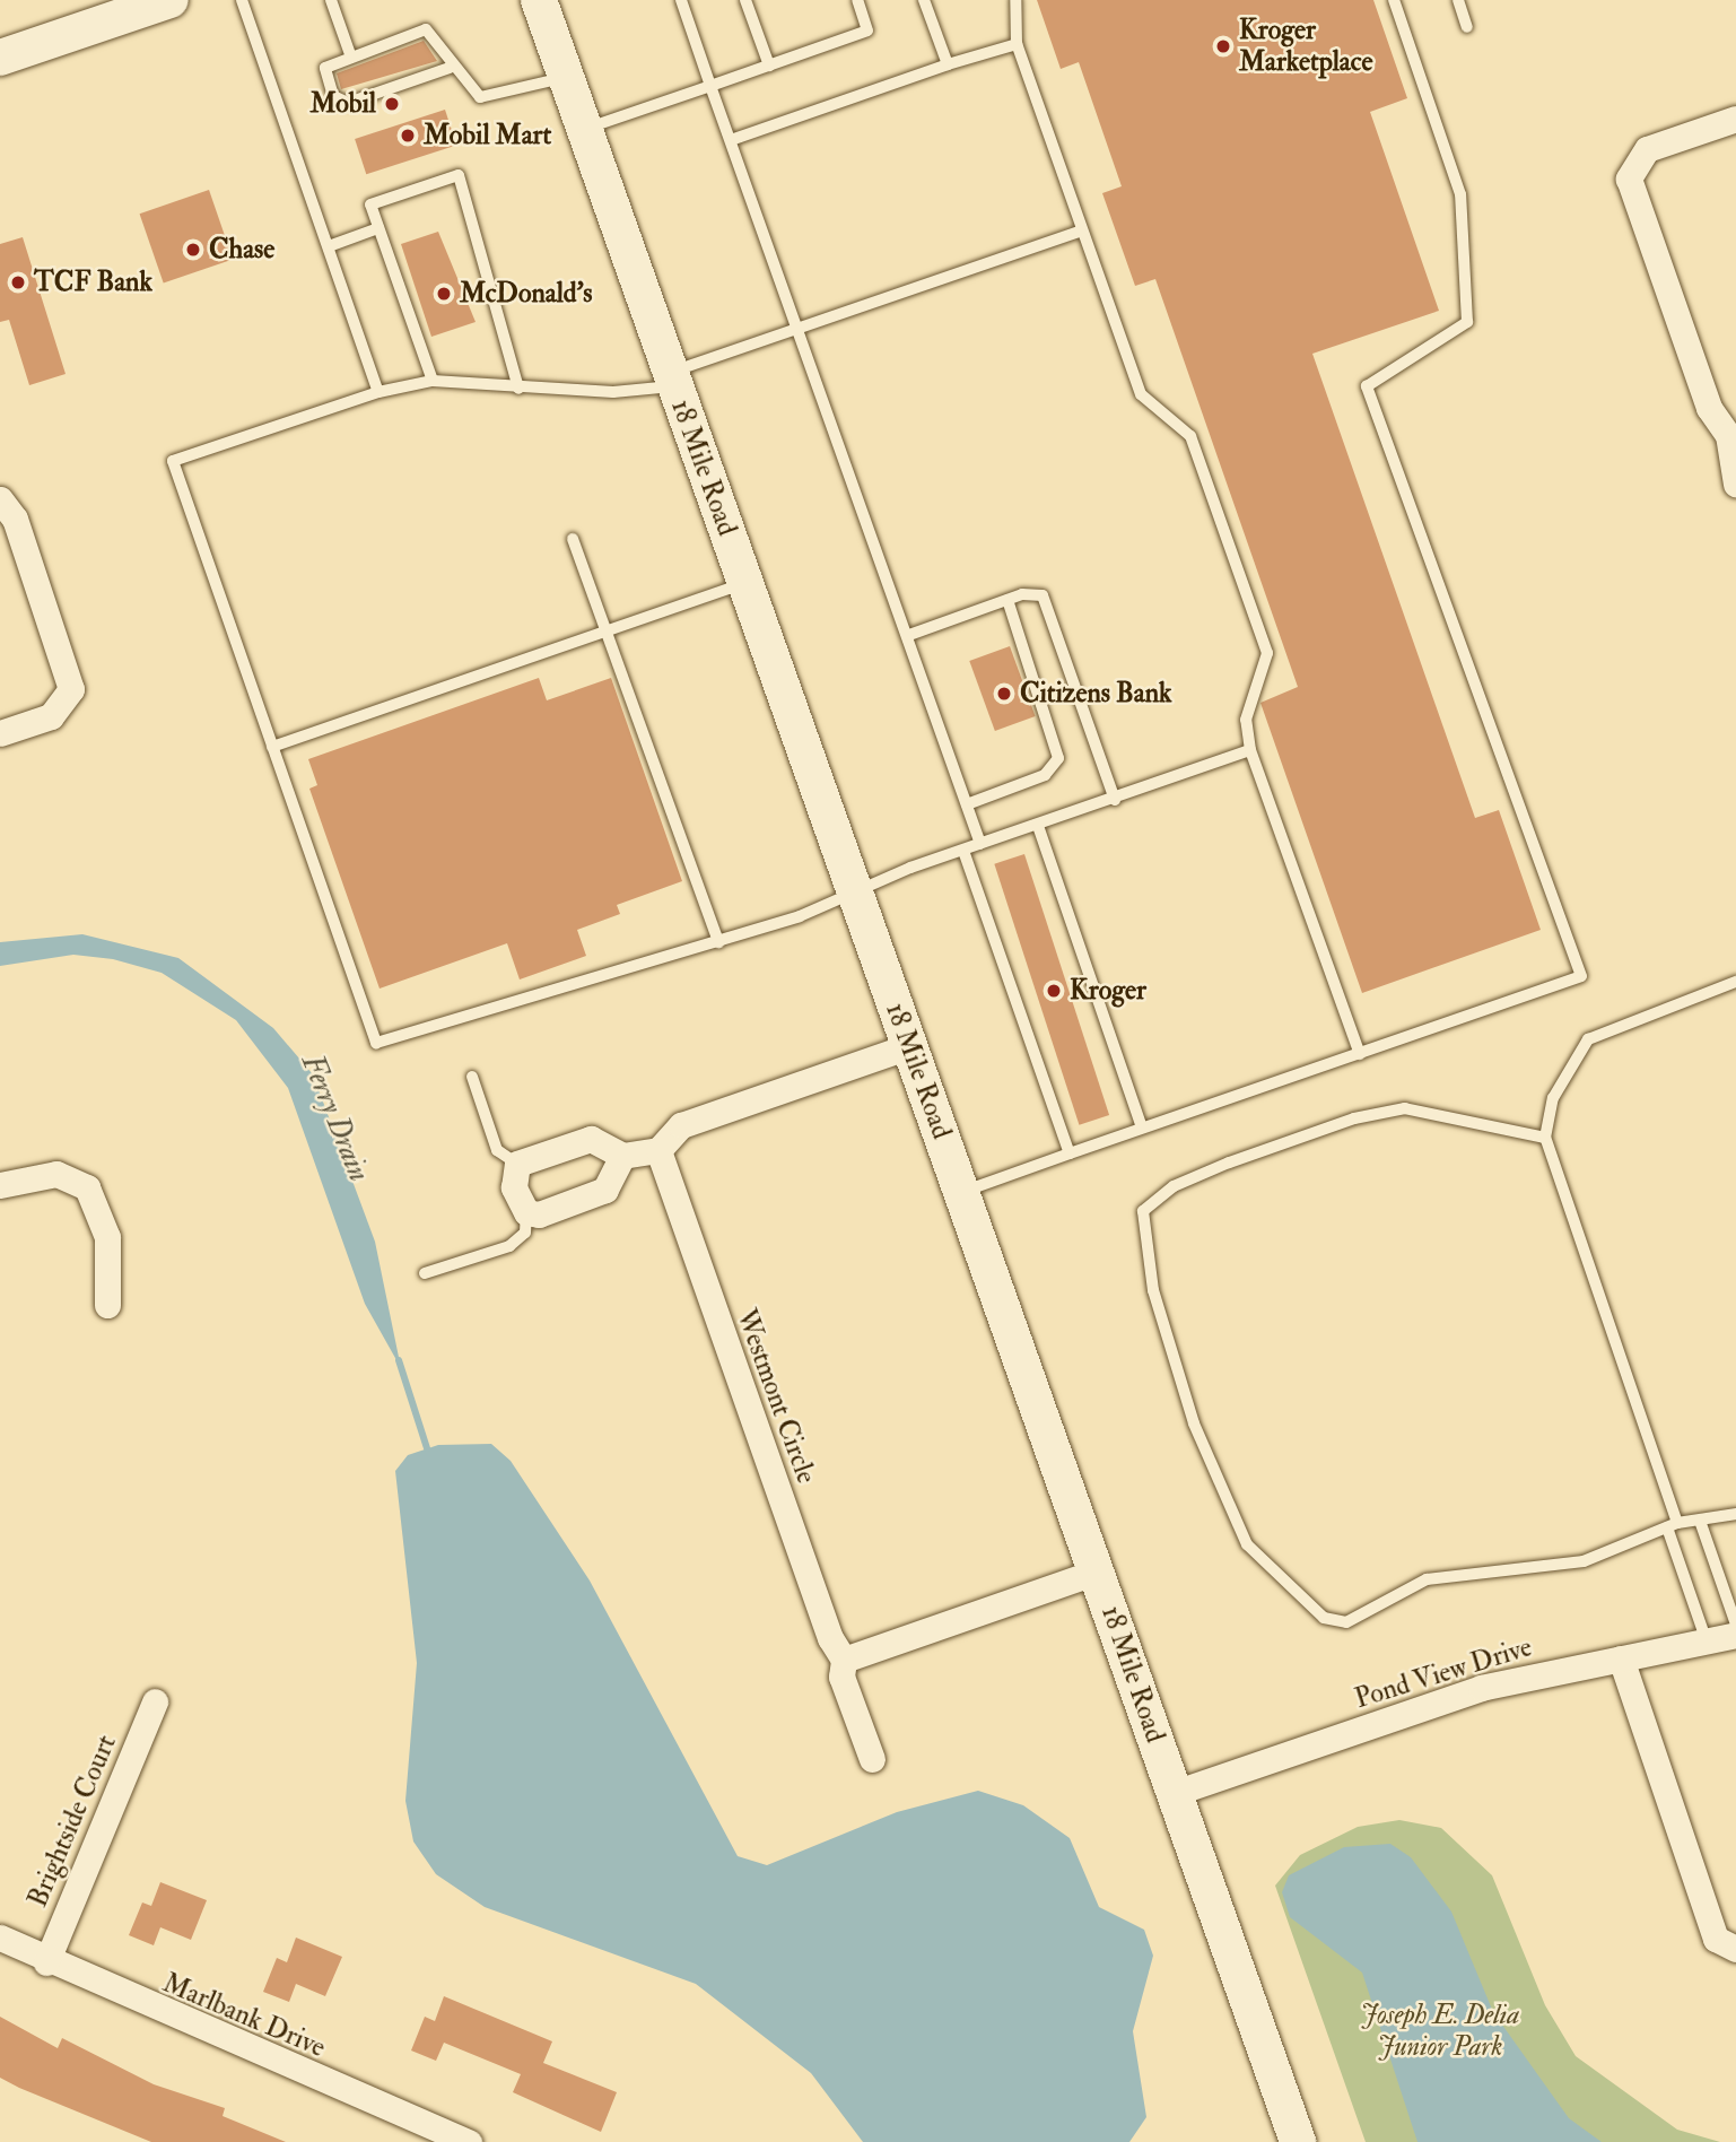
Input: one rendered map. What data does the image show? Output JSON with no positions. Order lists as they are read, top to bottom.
{
  "streets": {
    "main road": ["18 Mile Road"],
    "street": [
      "Westmont Circle",
      "Pond View Drive",
      "Brightside Court",
      "Marlbank Drive"
    ]
  },
  "crossings": [
    ["18 Mile Road", "Pond View Drive"],
    ["Brightside Court", "Marlbank Drive"]
  ],
  "water": ["Ferry Drain"],
  "parks": ["Joseph E. Delia Junior Park"],
  "places": [
    "Kroger Marketplace",
    "Mobil",
    "Mobil Mart",
    "Chase",
    "TCF Bank",
    "McDonald's",
    "Citizens Bank",
    "Kroger"
  ]
}
